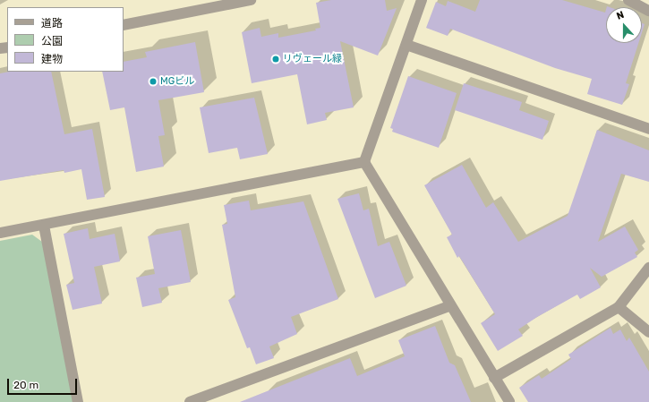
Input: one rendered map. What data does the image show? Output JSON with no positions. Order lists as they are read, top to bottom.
{
  "places": ["リヴェール緑", "MGビル"],
  "legend": ["道路", "公園", "建物"],
  "scale_bar": "20 m",
  "north": "top"
}
